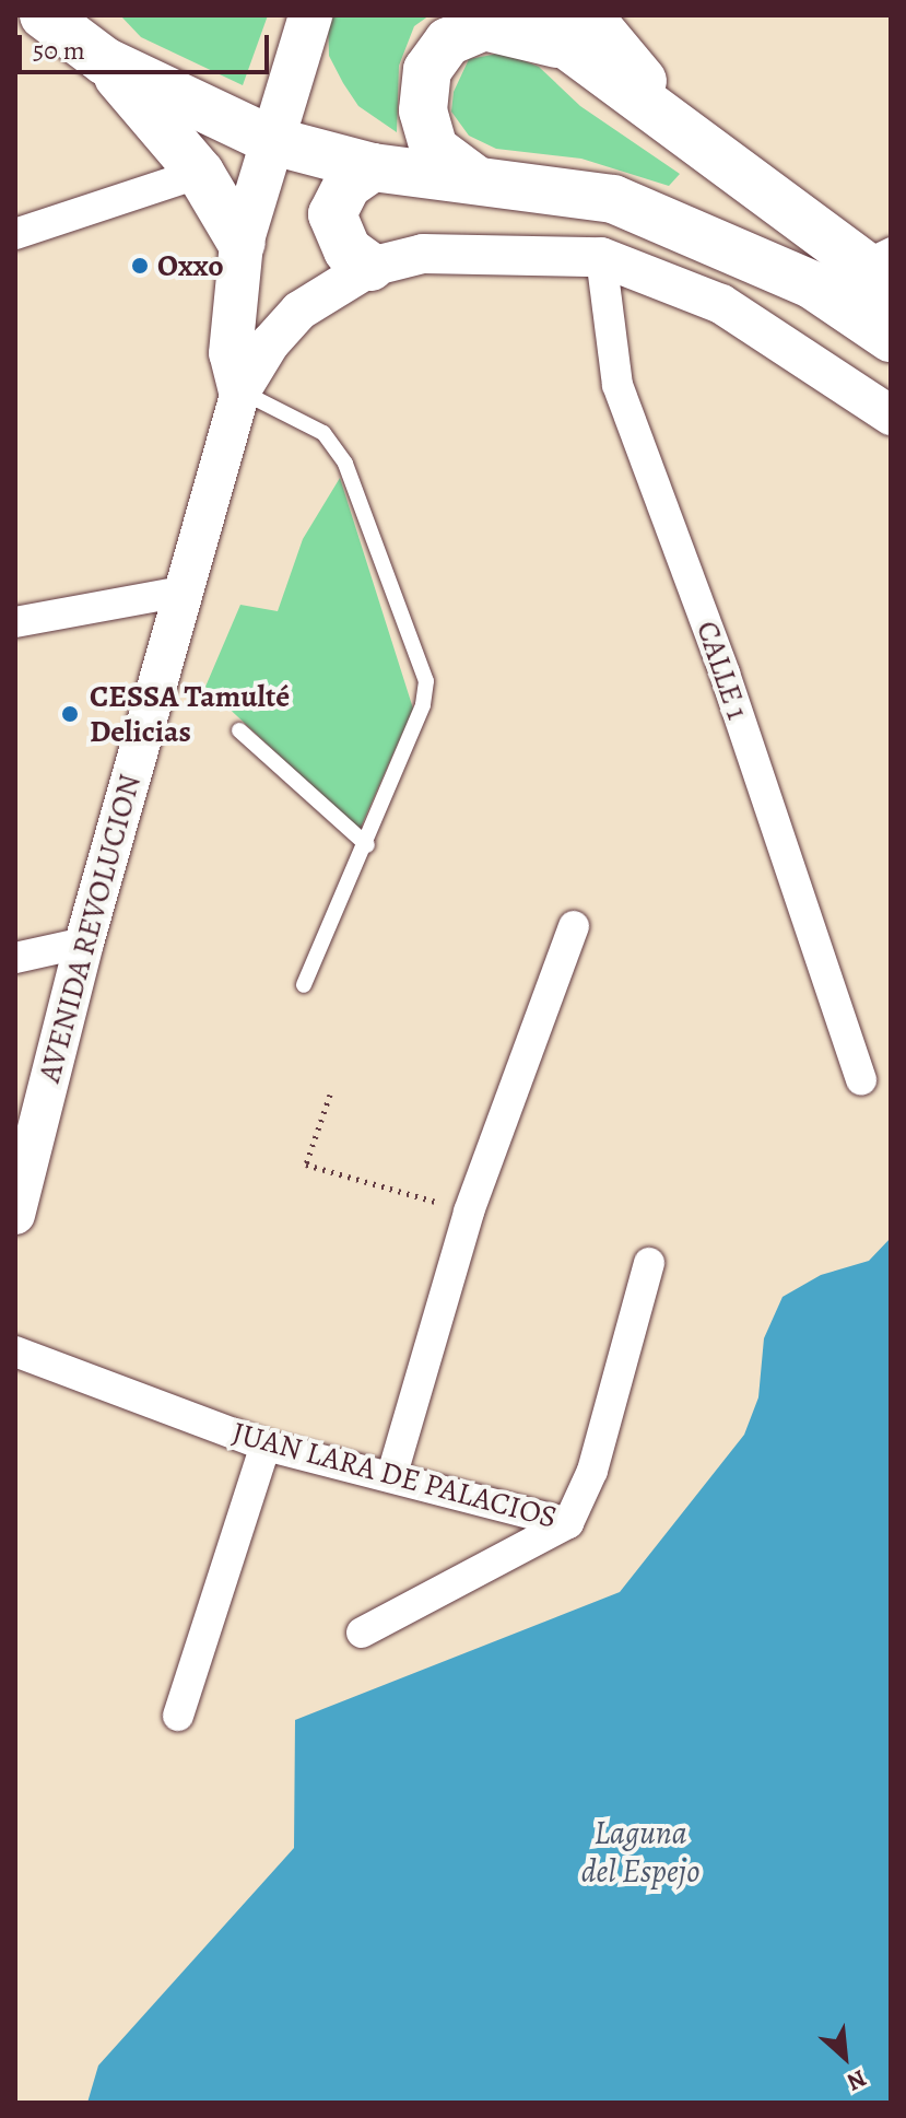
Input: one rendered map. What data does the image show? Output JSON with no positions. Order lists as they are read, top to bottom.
{
  "streets": {
    "street": ["CALLE 1", "AVENIDA REVOLUCION", "JUAN LARA DE PALACIOS"]
  },
  "crossings": [
    ["CALLE 1", "AVENIDA REVOLUCION"]
  ],
  "water": ["Laguna del Espejo"],
  "places": ["Oxxo", "CESSA Tamulté Delicias"],
  "scale_bar": "50 m",
  "north": "bottom right"
}
